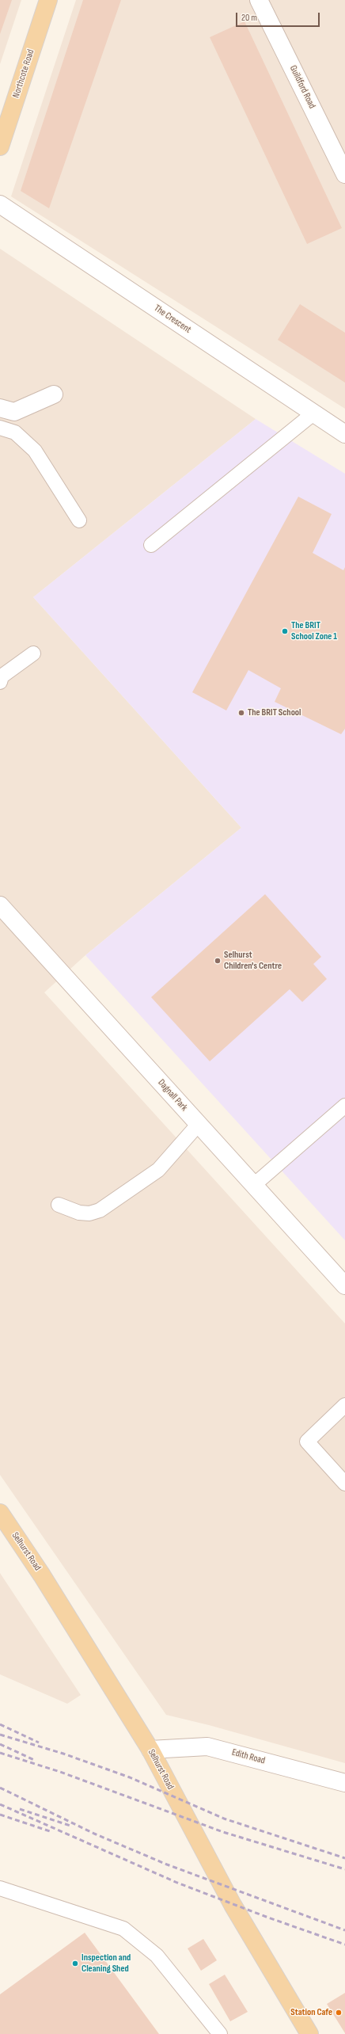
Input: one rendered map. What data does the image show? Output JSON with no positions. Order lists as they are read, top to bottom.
{
  "streets": {
    "main road": ["Northcote Road", "Selhurst Road"],
    "street": [
      "Guildford Road",
      "The Crescent",
      "Dagnall Park",
      "Edith Road"
    ]
  },
  "crossings": [
    ["Selhurst Road", "Edith Road"]
  ],
  "places": [
    "The BRIT School Zone 1",
    "The BRIT School",
    "Selhurst Children's Centre",
    "Inspection and Cleaning Shed",
    "Station Cafe"
  ],
  "scale_bar": "20 m"
}
